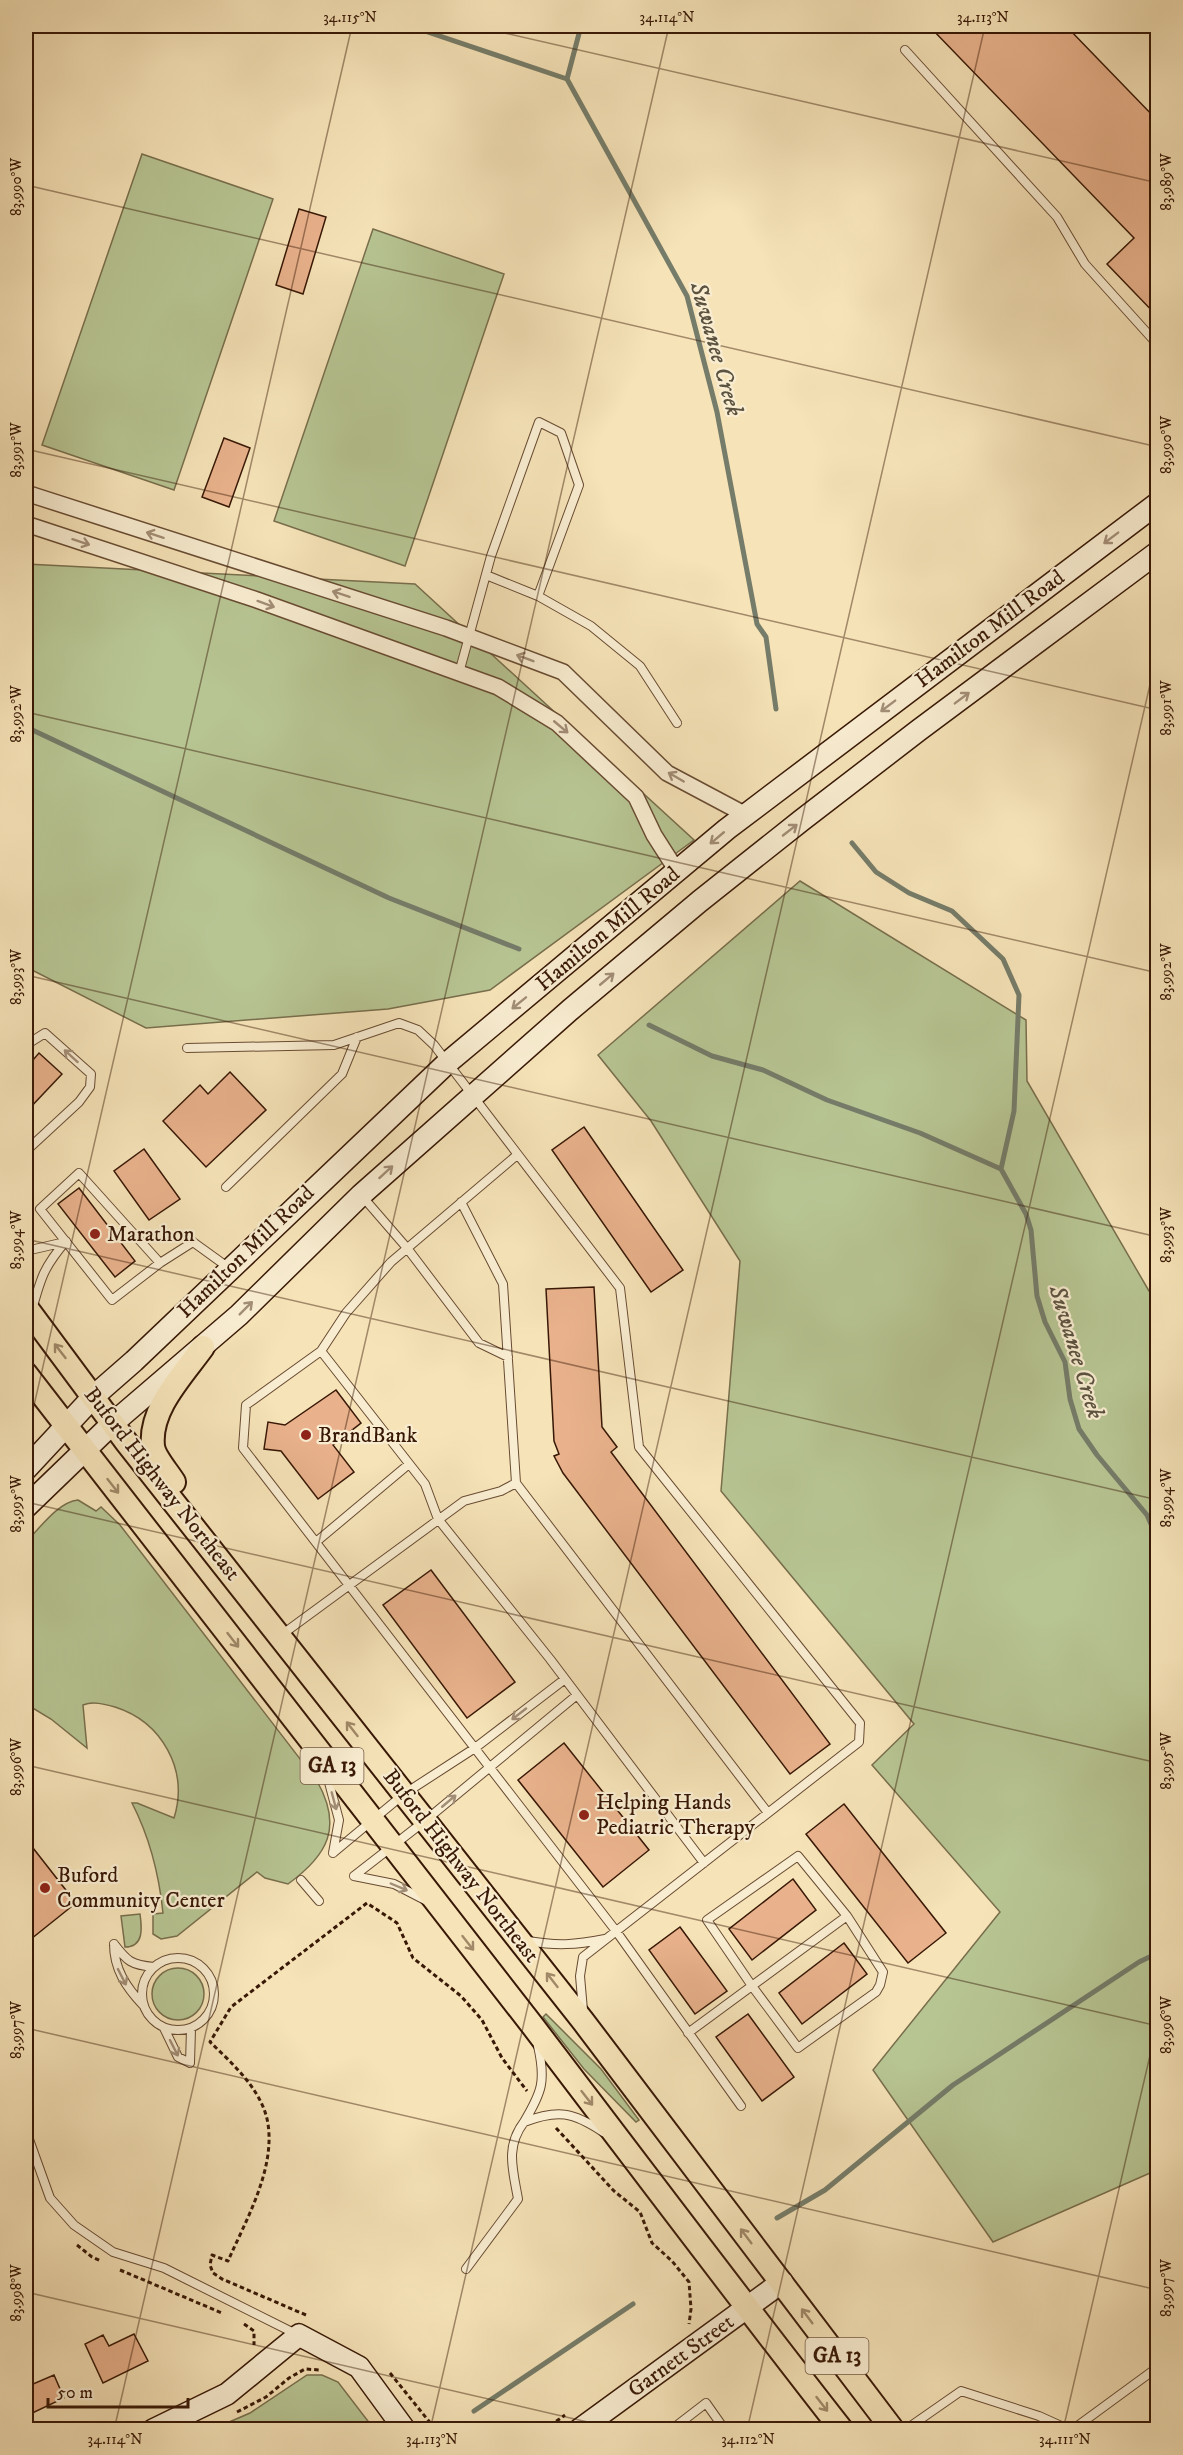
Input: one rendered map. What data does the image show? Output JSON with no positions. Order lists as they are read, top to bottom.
{
  "streets": {
    "main road": [
      "Hamilton Mill Road",
      "Buford Highway Northeast",
      "GA 13",
      "Garnett Street"
    ]
  },
  "crossings": [
    ["Hamilton Mill Road", "Buford Highway Northeast"],
    ["Buford Highway Northeast", "Garnett Street"]
  ],
  "water": ["Suwanee Creek"],
  "places": [
    "Marathon",
    "BrandBank",
    "Helping Hands Pediatric Therapy",
    "Buford Community Center"
  ],
  "scale_bar": "50 m",
  "coordinates": [
    "34.115°N",
    "34.114°N",
    "34.113°N",
    "83.989°W",
    "83.990°W",
    "83.991°W",
    "83.992°W",
    "83.993°W",
    "83.994°W",
    "83.995°W",
    "83.996°W",
    "83.997°W",
    "83.998°W",
    "34.112°N",
    "34.111°N"
  ]
}
